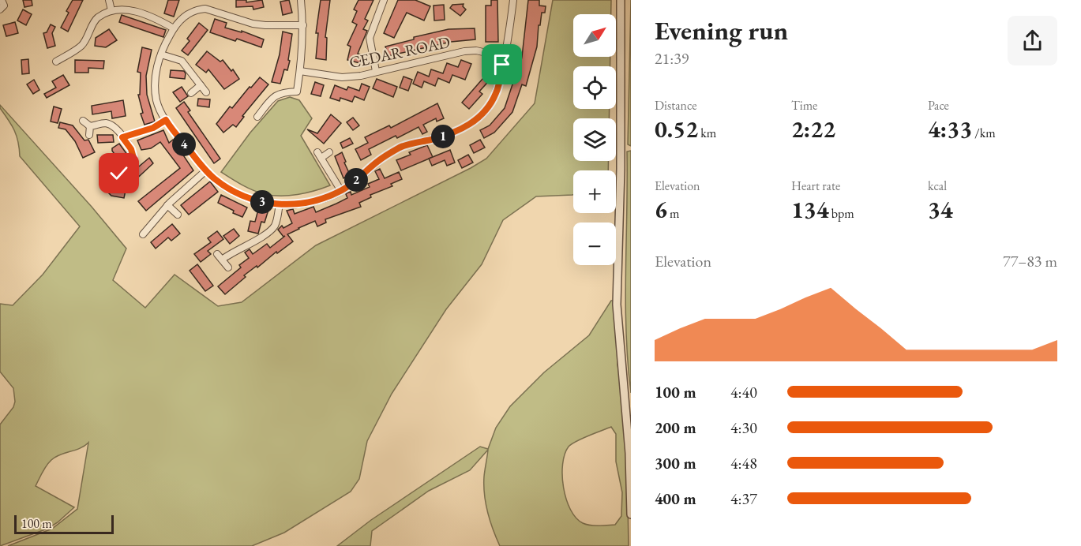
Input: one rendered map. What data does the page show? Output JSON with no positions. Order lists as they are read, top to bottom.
{
  "streets": {
    "street": ["CEDAR ROAD"]
  },
  "scale_bar": "100 m",
  "north": "top right",
  "page": {
    "heading": ["Evening run", "21:39"],
    "map_buttons": ["+", "−"],
    "stats": [
      ["Distance", "0.52 km"],
      ["Time", "2:22"],
      ["Pace", "4:33 /km"],
      ["Elevation", "6 m"],
      ["Heart rate", "134 bpm"],
      ["kcal", "34"]
    ],
    "pins": [
      "1",
      "4",
      "2",
      "3"
    ],
    "chart": ["Elevation", "77–83 m"],
    "list": [
      {
        "name": "100 m",
        "note": "4:40"
      },
      {
        "name": "200 m",
        "note": "4:30"
      },
      {
        "name": "300 m",
        "note": "4:48"
      },
      {
        "name": "400 m",
        "note": "4:37"
      }
    ],
    "scale": "100 m"
  }
}
